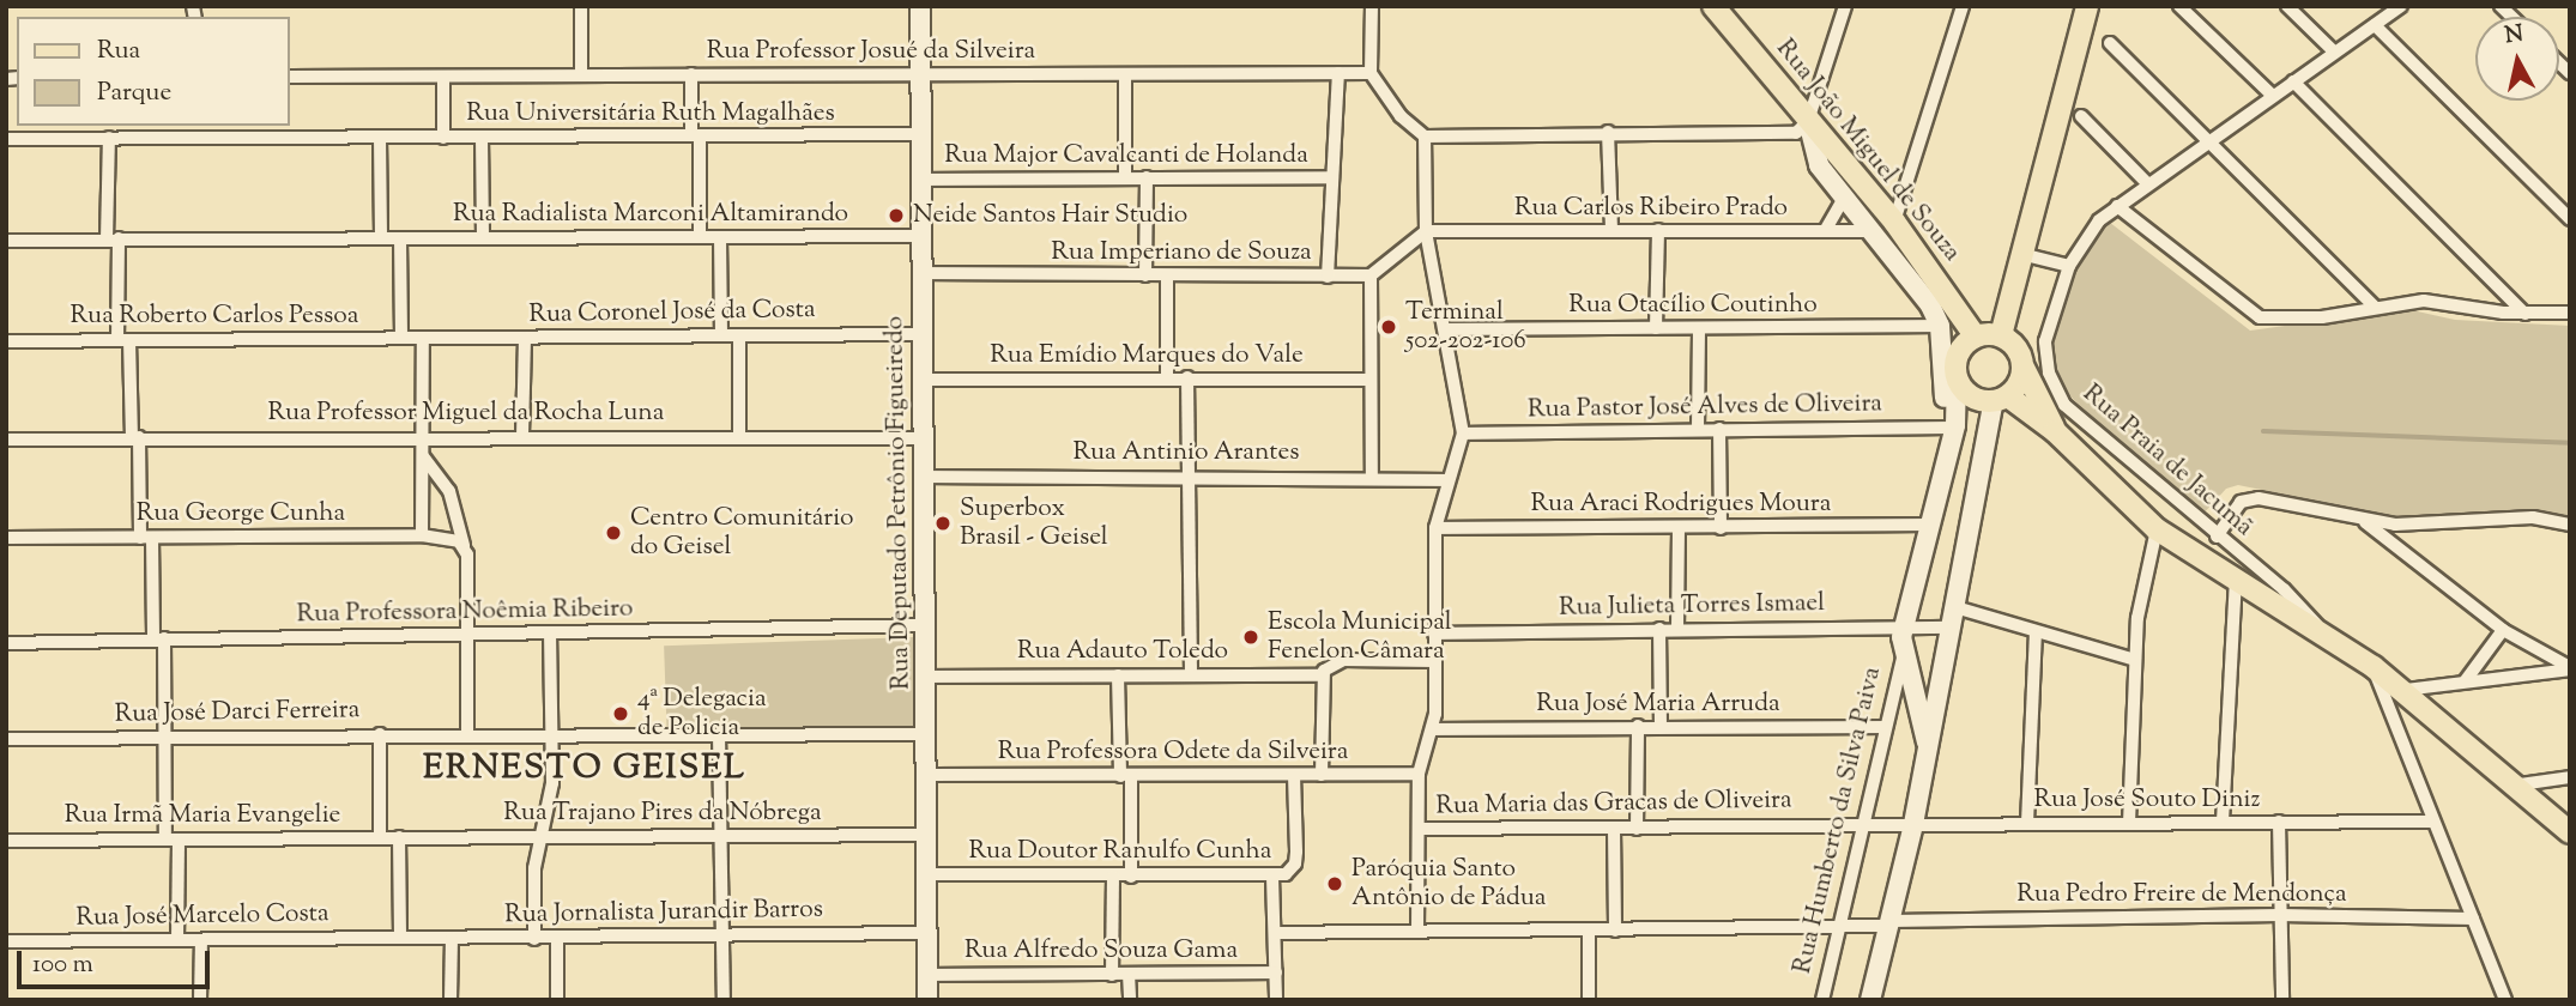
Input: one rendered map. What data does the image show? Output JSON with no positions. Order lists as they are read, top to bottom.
{
  "streets": {
    "main road": ["Rua João Miguel de Souza"],
    "street": [
      "Rua Professor Josué da Silveira",
      "Rua Universitária Ruth Magalhães",
      "Rua Major Cavalcanti de Holanda",
      "Rua Carlos Ribeiro Prado",
      "Rua Radialista Marconi Altamirando",
      "Rua Imperiano de Souza",
      "Rua Otacílio Coutinho",
      "Rua Coronel José da Costa",
      "Rua Roberto Carlos Pessoa",
      "Rua Emídio Marques do Vale",
      "Rua Pastor José Alves de Oliveira",
      "Rua Professor Miguel da Rocha Luna",
      "Rua Antinio Arantes",
      "Rua Praia de Jacumã",
      "Rua Deputado Petrônio Figueiredo",
      "Rua Araci Rodrigues Moura",
      "Rua George Cunha",
      "Rua Julieta Torres Ismael",
      "Rua Professora Noêmia Ribeiro",
      "Rua Adauto Toledo",
      "Rua José Maria Arruda",
      "Rua José Darci Ferreira",
      "Rua Professora Odete da Silveira",
      "Rua José Souto Diniz",
      "Rua Maria das Gracas de Oliveira",
      "Rua Trajano Pires da Nóbrega",
      "Rua Irmã Maria Evangelie",
      "Rua Humberto da Silva Paiva",
      "Rua Doutor Ranulfo Cunha",
      "Rua Pedro Freire de Mendonça",
      "Rua Jornalista Jurandir Barros",
      "Rua José Marcelo Costa",
      "Rua Alfredo Souza Gama"
    ]
  },
  "crossings": [
    ["Rua Professor Josué da Silveira", "Rua Deputado Petrônio Figueiredo"],
    ["Rua Universitária Ruth Magalhães", "Rua Deputado Petrônio Figueiredo"],
    ["Rua João Miguel de Souza", "Rua Carlos Ribeiro Prado"],
    ["Rua Major Cavalcanti de Holanda", "Rua Deputado Petrônio Figueiredo"],
    ["Rua Radialista Marconi Altamirando", "Rua Deputado Petrônio Figueiredo"],
    ["Rua Imperiano de Souza", "Rua Deputado Petrônio Figueiredo"],
    ["Rua Coronel José da Costa", "Rua Roberto Carlos Pessoa"],
    ["Rua Coronel José da Costa", "Rua Deputado Petrônio Figueiredo"],
    ["Rua Emídio Marques do Vale", "Rua Deputado Petrônio Figueiredo"],
    ["Rua Professor Miguel da Rocha Luna", "Rua Deputado Petrônio Figueiredo"],
    ["Rua Antinio Arantes", "Rua Deputado Petrônio Figueiredo"],
    ["Rua Deputado Petrônio Figueiredo", "Rua Professora Noêmia Ribeiro"],
    ["Rua Deputado Petrônio Figueiredo", "Rua Adauto Toledo"],
    ["Rua Deputado Petrônio Figueiredo", "Rua José Darci Ferreira"],
    ["Rua Deputado Petrônio Figueiredo", "Rua Professora Odete da Silveira"],
    ["Rua Deputado Petrônio Figueiredo", "Rua Trajano Pires da Nóbrega"],
    ["Rua Deputado Petrônio Figueiredo", "Rua Doutor Ranulfo Cunha"],
    ["Rua Deputado Petrônio Figueiredo", "Rua Jornalista Jurandir Barros"],
    ["Rua Deputado Petrônio Figueiredo", "Rua Alfredo Souza Gama"],
    ["Rua José Maria Arruda", "Rua Humberto da Silva Paiva"],
    ["Rua Professora Odete da Silveira", "Rua Doutor Ranulfo Cunha"],
    ["Rua José Souto Diniz", "Rua Maria das Gracas de Oliveira"],
    ["Rua José Souto Diniz", "Rua Humberto da Silva Paiva"],
    ["Rua Maria das Gracas de Oliveira", "Rua Humberto da Silva Paiva"],
    ["Rua Trajano Pires da Nóbrega", "Rua Irmã Maria Evangelie"],
    ["Rua Humberto da Silva Paiva", "Rua Pedro Freire de Mendonça"],
    ["Rua Jornalista Jurandir Barros", "Rua José Marcelo Costa"]
  ],
  "districts": ["ERNESTO GEISEL"],
  "places": [
    "Neide Santos Hair Studio",
    "Terminal 502-202-106",
    "Superbox Brasil - Geisel",
    "Centro Comunitário do Geisel",
    "Escola Municipal Fenelon Câmara",
    "4ª Delegacia de Policia",
    "Paróquia Santo Antônio de Pádua"
  ],
  "legend": ["Rua", "Parque"],
  "scale_bar": "100 m",
  "north": "top"
}
